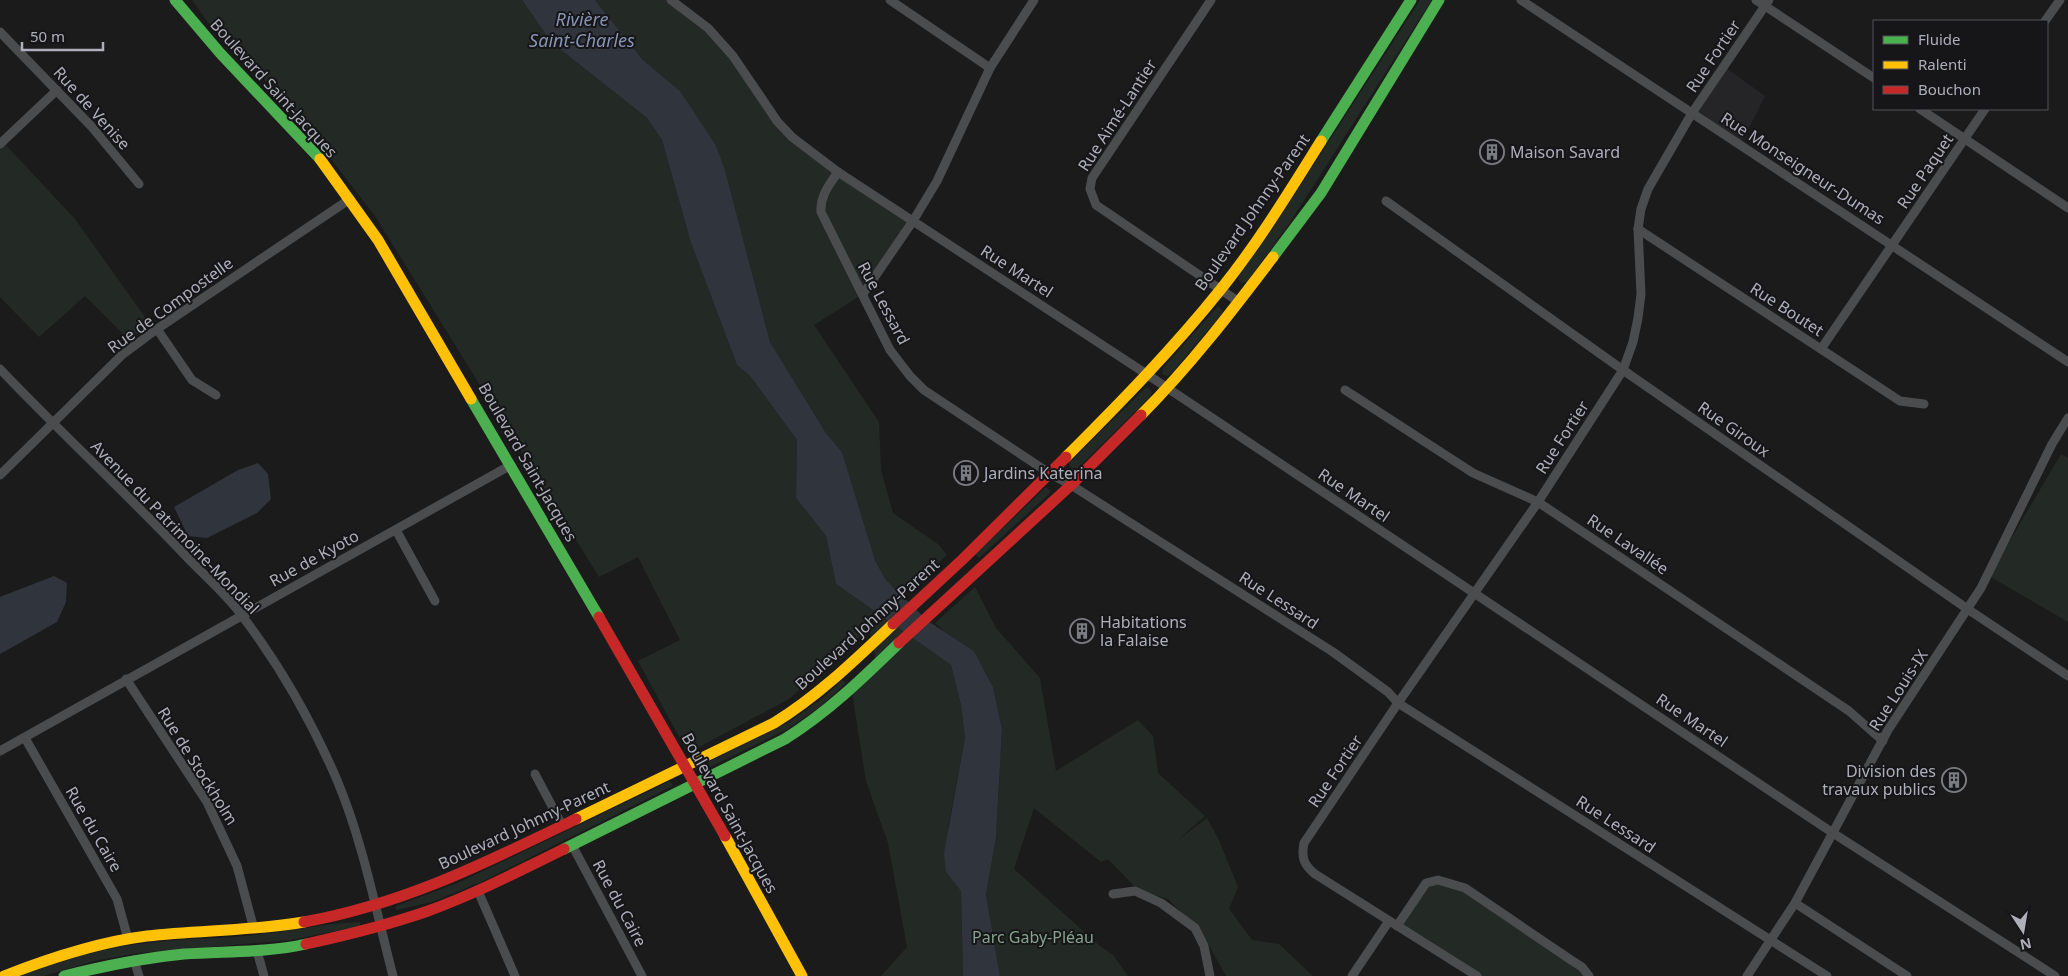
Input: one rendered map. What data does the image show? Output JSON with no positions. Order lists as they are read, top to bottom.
{
  "streets": {
    "street": [
      "Rue Fortier",
      "Boulevard Saint-Jacques",
      "Rue de Venise",
      "Rue Aimé-Lantier",
      "Rue Monseigneur-Dumas",
      "Rue Paquet",
      "Boulevard Johnny-Parent",
      "Rue Martel",
      "Rue Lessard",
      "Rue de Compostelle",
      "Rue Boutet",
      "Rue Giroux",
      "Avenue du Patrimoine-Mondial",
      "Rue Lavallée",
      "Rue de Kyoto",
      "Rue Louis-IX",
      "Rue de Stockholm",
      "Rue du Caire"
    ]
  },
  "crossings": [
    ["Rue Fortier", "Rue Monseigneur-Dumas"],
    ["Rue Fortier", "Rue Martel"],
    ["Rue Fortier", "Rue Lessard"],
    ["Rue Fortier", "Rue Boutet"],
    ["Rue Fortier", "Rue Giroux"],
    ["Rue Fortier", "Rue Lavallée"],
    ["Boulevard Saint-Jacques", "Boulevard Johnny-Parent"],
    ["Boulevard Saint-Jacques", "Rue de Compostelle"],
    ["Boulevard Saint-Jacques", "Rue de Kyoto"],
    ["Rue Aimé-Lantier", "Boulevard Johnny-Parent"],
    ["Rue Monseigneur-Dumas", "Rue Paquet"],
    ["Rue Paquet", "Rue Boutet"],
    ["Boulevard Johnny-Parent", "Rue Martel"],
    ["Boulevard Johnny-Parent", "Rue Lessard"],
    ["Boulevard Johnny-Parent", "Avenue du Patrimoine-Mondial"],
    ["Boulevard Johnny-Parent", "Rue de Stockholm"],
    ["Boulevard Johnny-Parent", "Rue du Caire"],
    ["Rue Martel", "Rue Lessard"],
    ["Rue Martel", "Rue Louis-IX"],
    ["Rue Lessard", "Rue Louis-IX"],
    ["Rue de Compostelle", "Avenue du Patrimoine-Mondial"],
    ["Rue Giroux", "Rue Louis-IX"],
    ["Avenue du Patrimoine-Mondial", "Rue de Kyoto"],
    ["Rue Lavallée", "Rue Louis-IX"],
    ["Rue de Kyoto", "Rue de Stockholm"],
    ["Rue de Kyoto", "Rue du Caire"]
  ],
  "water": ["Rivière Saint-Charles"],
  "parks": ["Parc Gaby-Pléau"],
  "places": {
    "building": [
      "Maison Savard",
      "Jardins Katerina",
      "Habitations la Falaise",
      "Division des travaux publics"
    ]
  },
  "legend": ["Fluide", "Ralenti", "Bouchon"],
  "scale_bar": "50 m",
  "north": "bottom"
}
